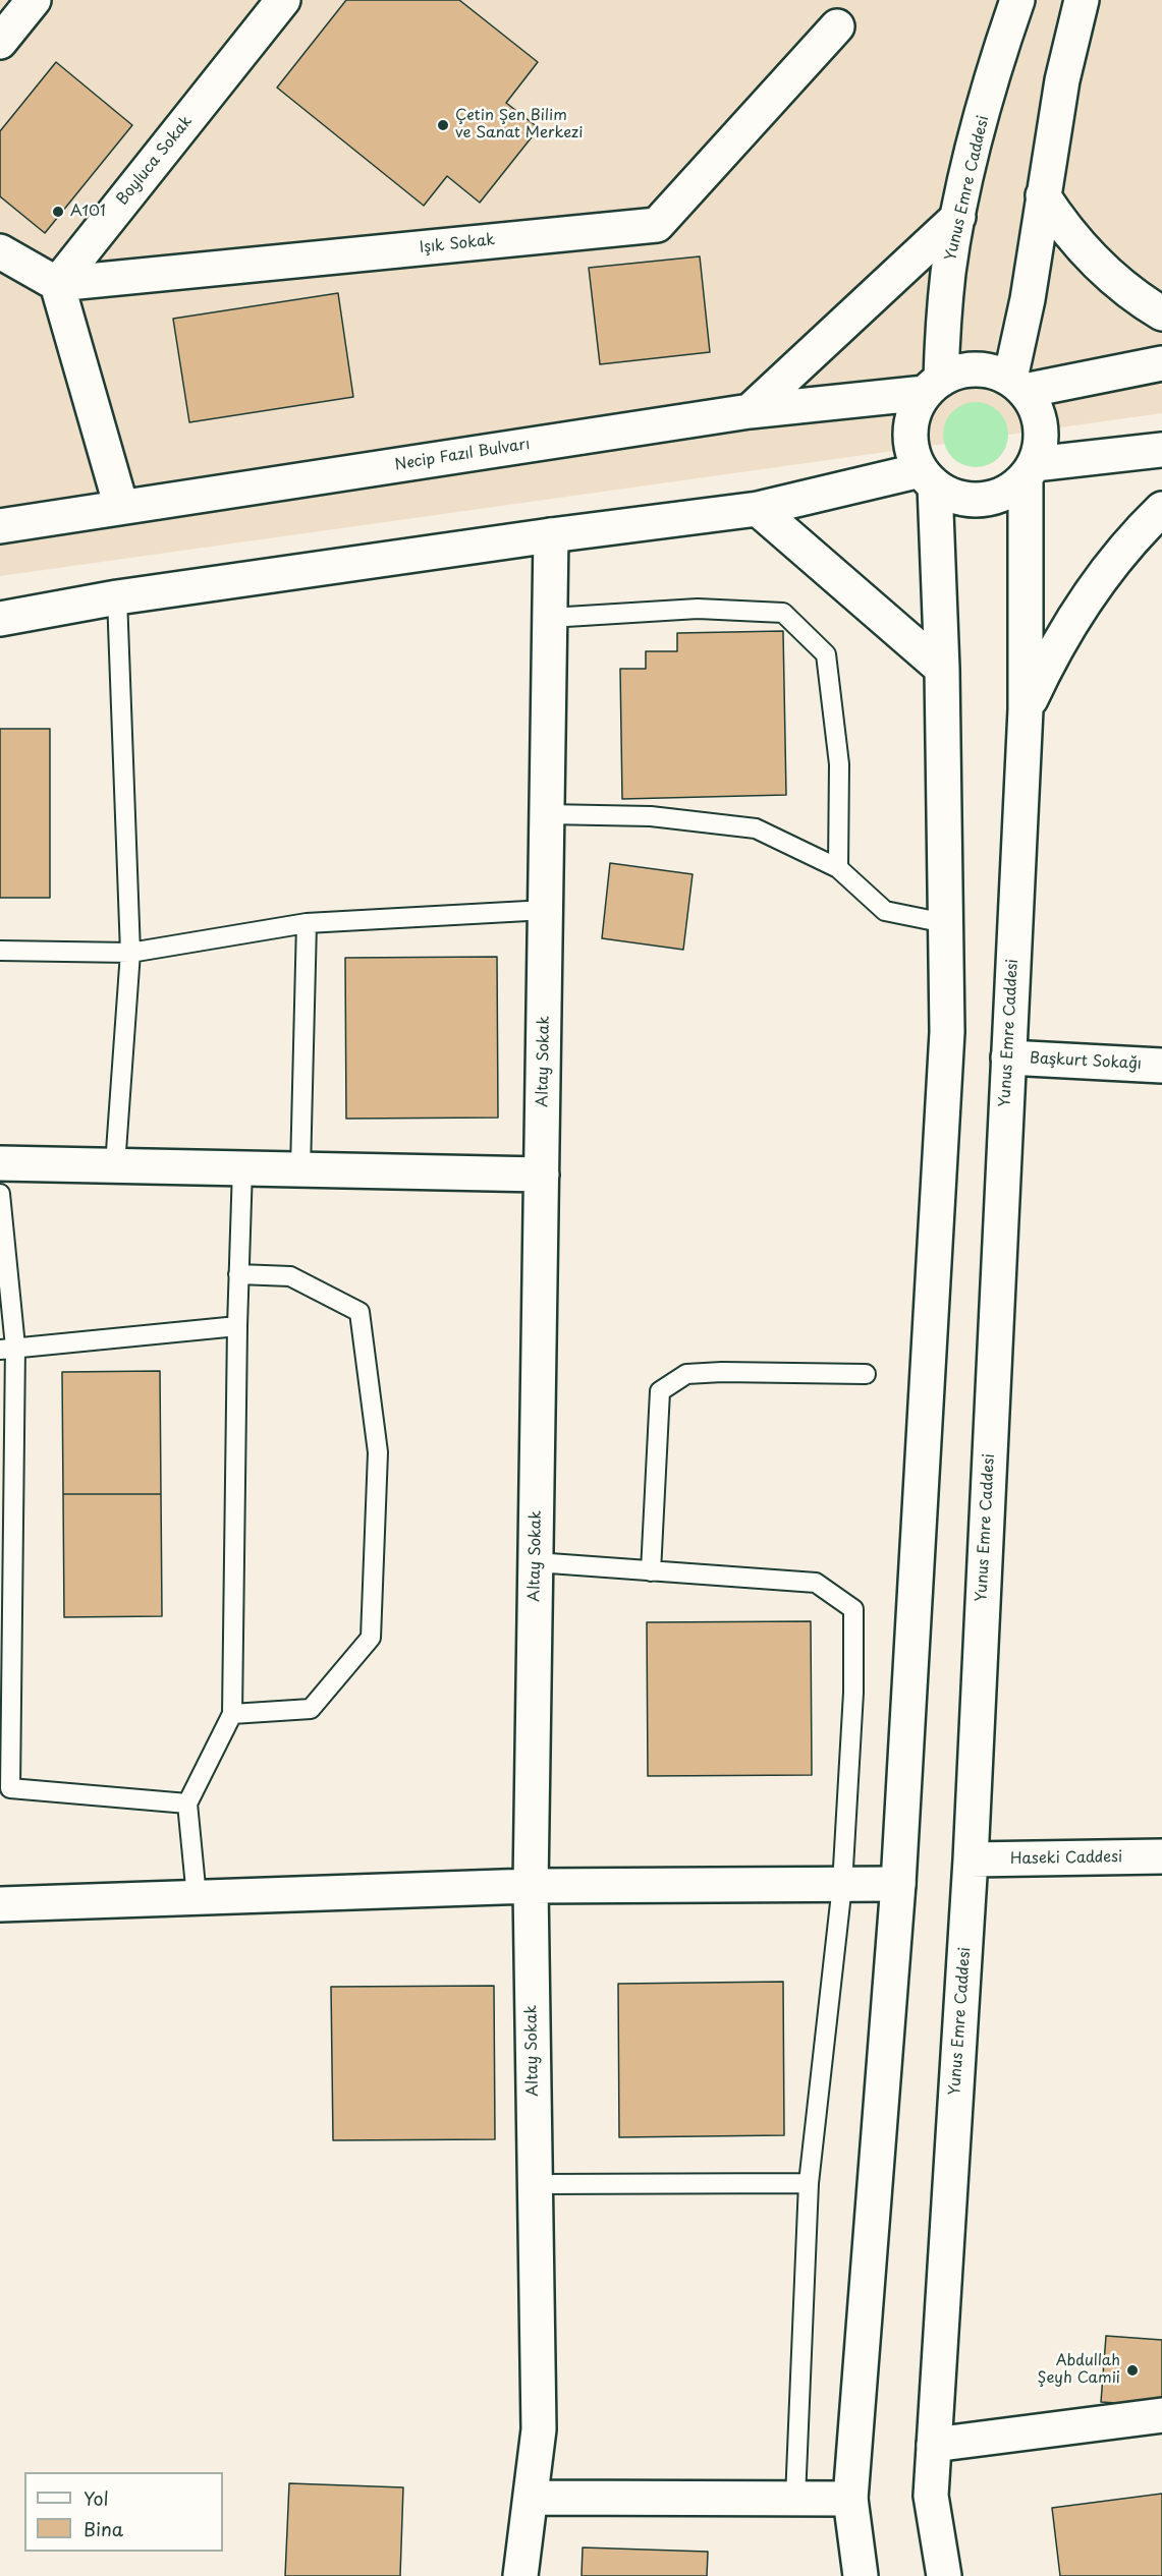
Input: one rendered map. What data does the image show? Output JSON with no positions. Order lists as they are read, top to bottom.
{
  "streets": {
    "street": [
      "Boyluca Sokak",
      "Yunus Emre Caddesi",
      "Işık Sokak",
      "Necip Fazıl Bulvarı",
      "Altay Sokak",
      "Başkurt Sokağı",
      "Haseki Caddesi"
    ]
  },
  "crossings": [
    ["Boyluca Sokak", "Işık Sokak"],
    ["Yunus Emre Caddesi", "Necip Fazıl Bulvarı"],
    ["Yunus Emre Caddesi", "Başkurt Sokağı"],
    ["Yunus Emre Caddesi", "Haseki Caddesi"]
  ],
  "places": ["Çetin Şen Bilim ve Sanat Merkezi", "A101", "Abdullah Şeyh Camii"],
  "legend": ["Yol", "Bina"]
}
